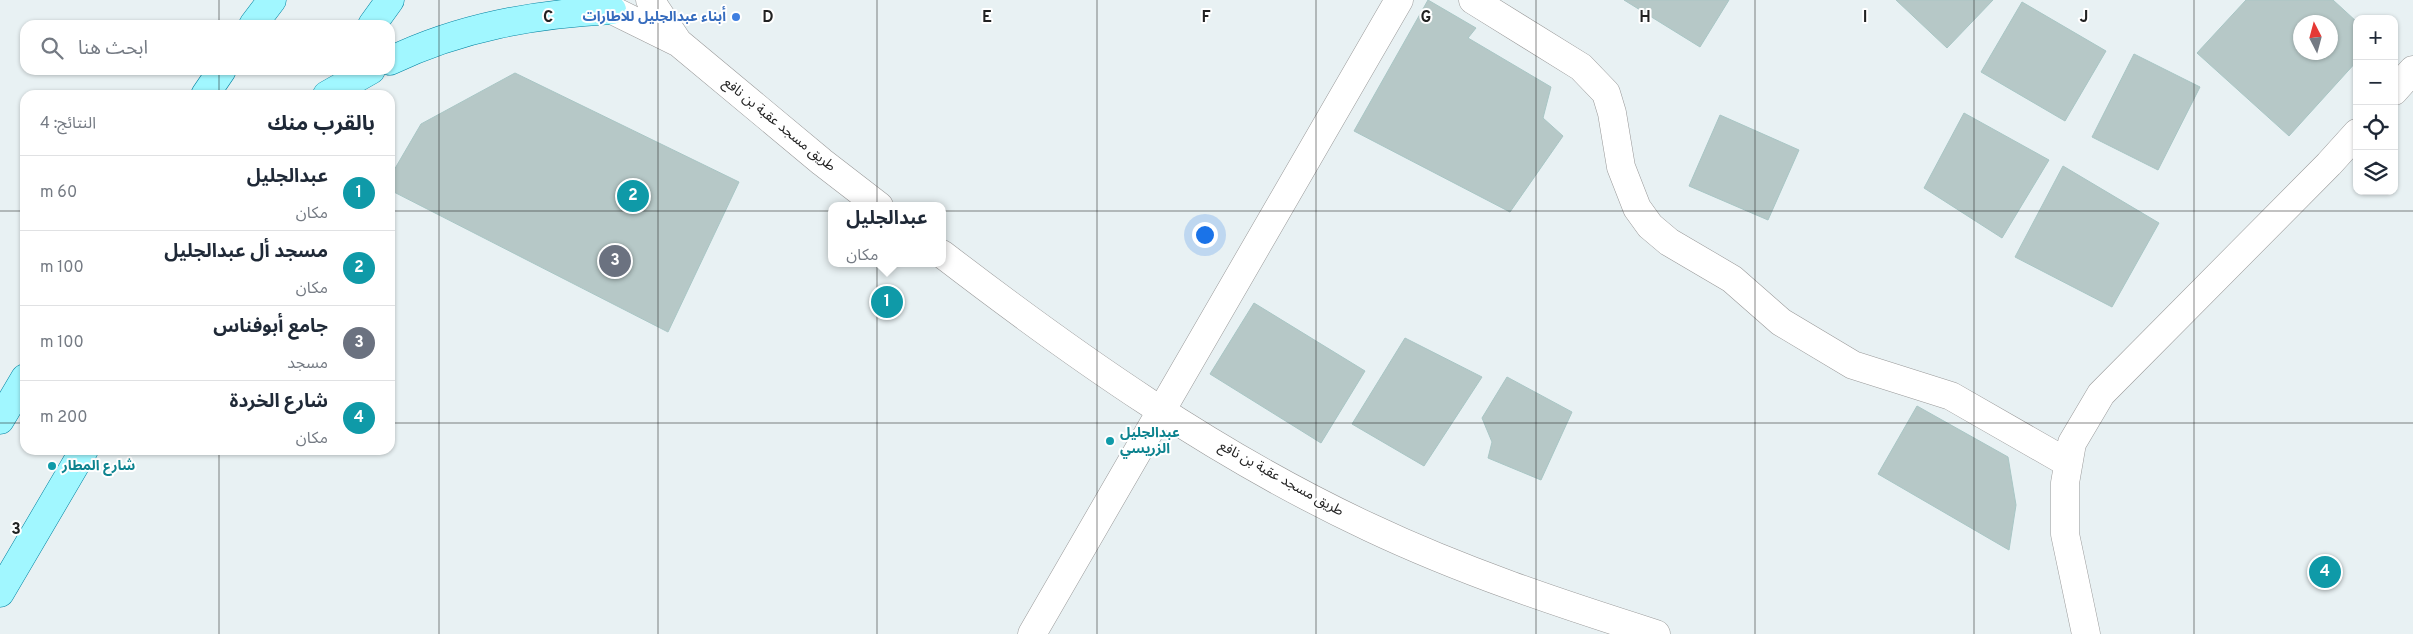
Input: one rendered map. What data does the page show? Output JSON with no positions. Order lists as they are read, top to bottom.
{
  "streets": {
    "street": ["طريق مسجد عقبة بن نافع"]
  },
  "places": ["أبناء عبدالجليل للاطارات", "عبدالجليل الزريسي", "شارع المطار"],
  "north": "top",
  "page": {
    "map_buttons": ["+", "−"],
    "search": "ابحث هنا",
    "heading": ["بالقرب منك", "النتائج: 4"],
    "list": [
      {
        "mark": "1",
        "name": "عبدالجليل",
        "note": "مكان",
        "value": "60 m"
      },
      {
        "mark": "2",
        "name": "مسجد أل عبدالجليل",
        "note": "مكان",
        "value": "100 m"
      },
      {
        "mark": "3",
        "name": "جامع أبوفناس",
        "note": "مسجد",
        "value": "100 m"
      },
      {
        "mark": "4",
        "name": "شارع الخردة",
        "note": "مكان",
        "value": "200 m"
      }
    ],
    "pins": [
      "2",
      "3",
      "1",
      "4"
    ],
    "popup": ["عبدالجليل", "مكان"]
  },
  "grid": {
    "columns": [
      "C",
      "D",
      "E",
      "F",
      "G",
      "H",
      "I",
      "J"
    ],
    "rows": ["3"]
  }
}
